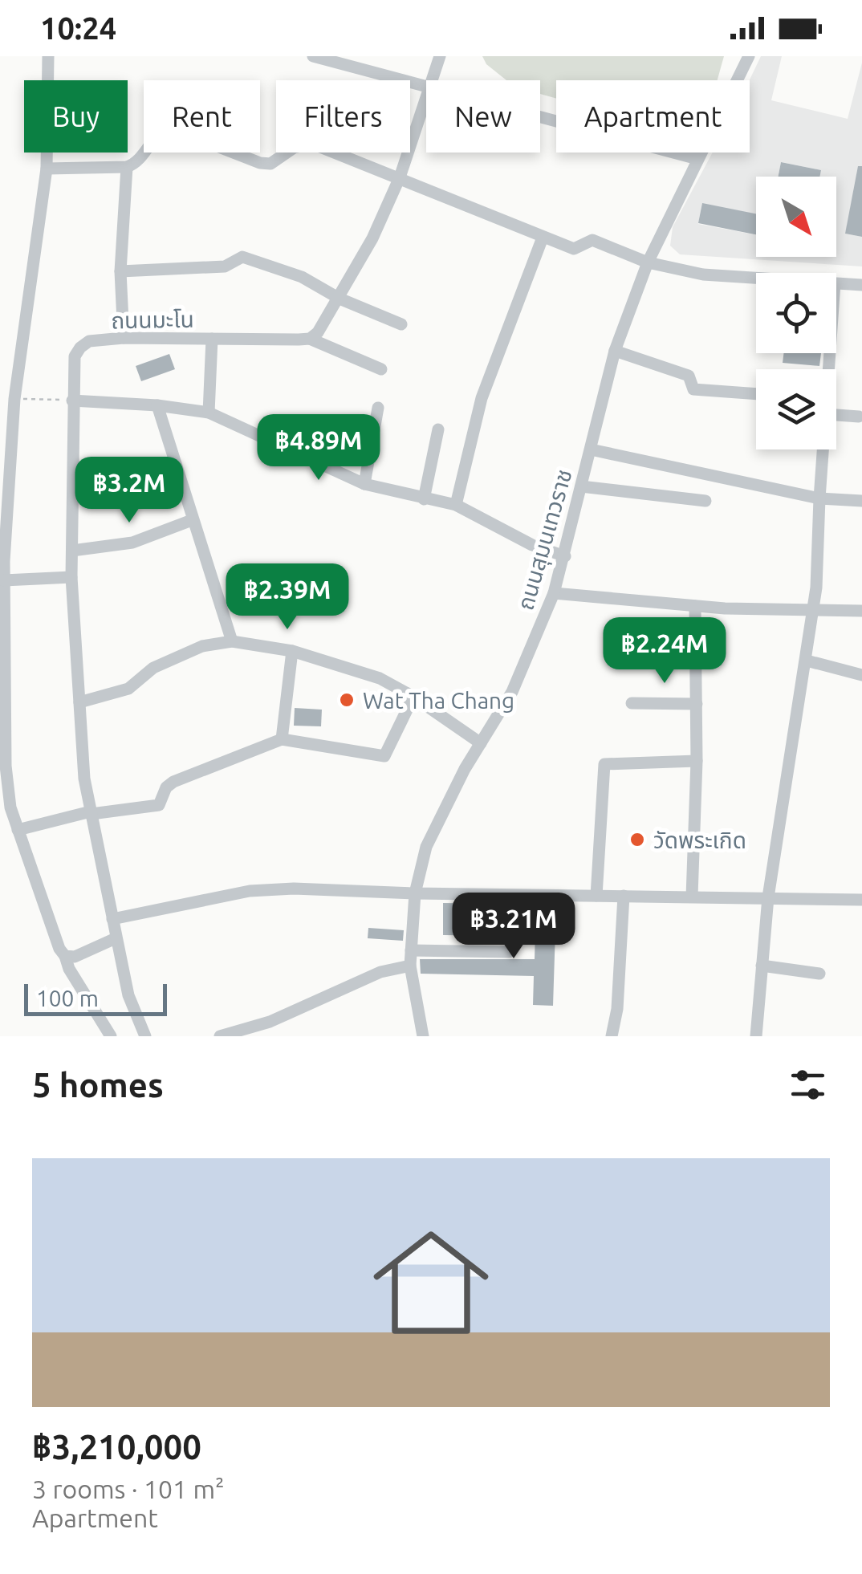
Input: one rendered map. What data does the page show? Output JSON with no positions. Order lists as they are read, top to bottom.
{
  "streets": {
    "street": ["ถนนมะโน", "ถนนสุมนเทวราช"]
  },
  "places": ["Wat Tha Chang", "วัดพระเกิด"],
  "scale_bar": "100 m",
  "north": "bottom right",
  "page": {
    "status": "10:24",
    "chip": [
      "Buy",
      "Rent",
      "Filters",
      "New",
      "Apartment"
    ],
    "price": [
      "฿4.89M",
      "฿3.2M",
      "฿2.39M",
      "฿2.24M",
      "฿3.21M"
    ],
    "scale": "100 m",
    "heading": "5 homes",
    "list": [
      {
        "name": "฿3,210,000",
        "note": "3 rooms · 101 m² · Apartment"
      }
    ]
  }
}
